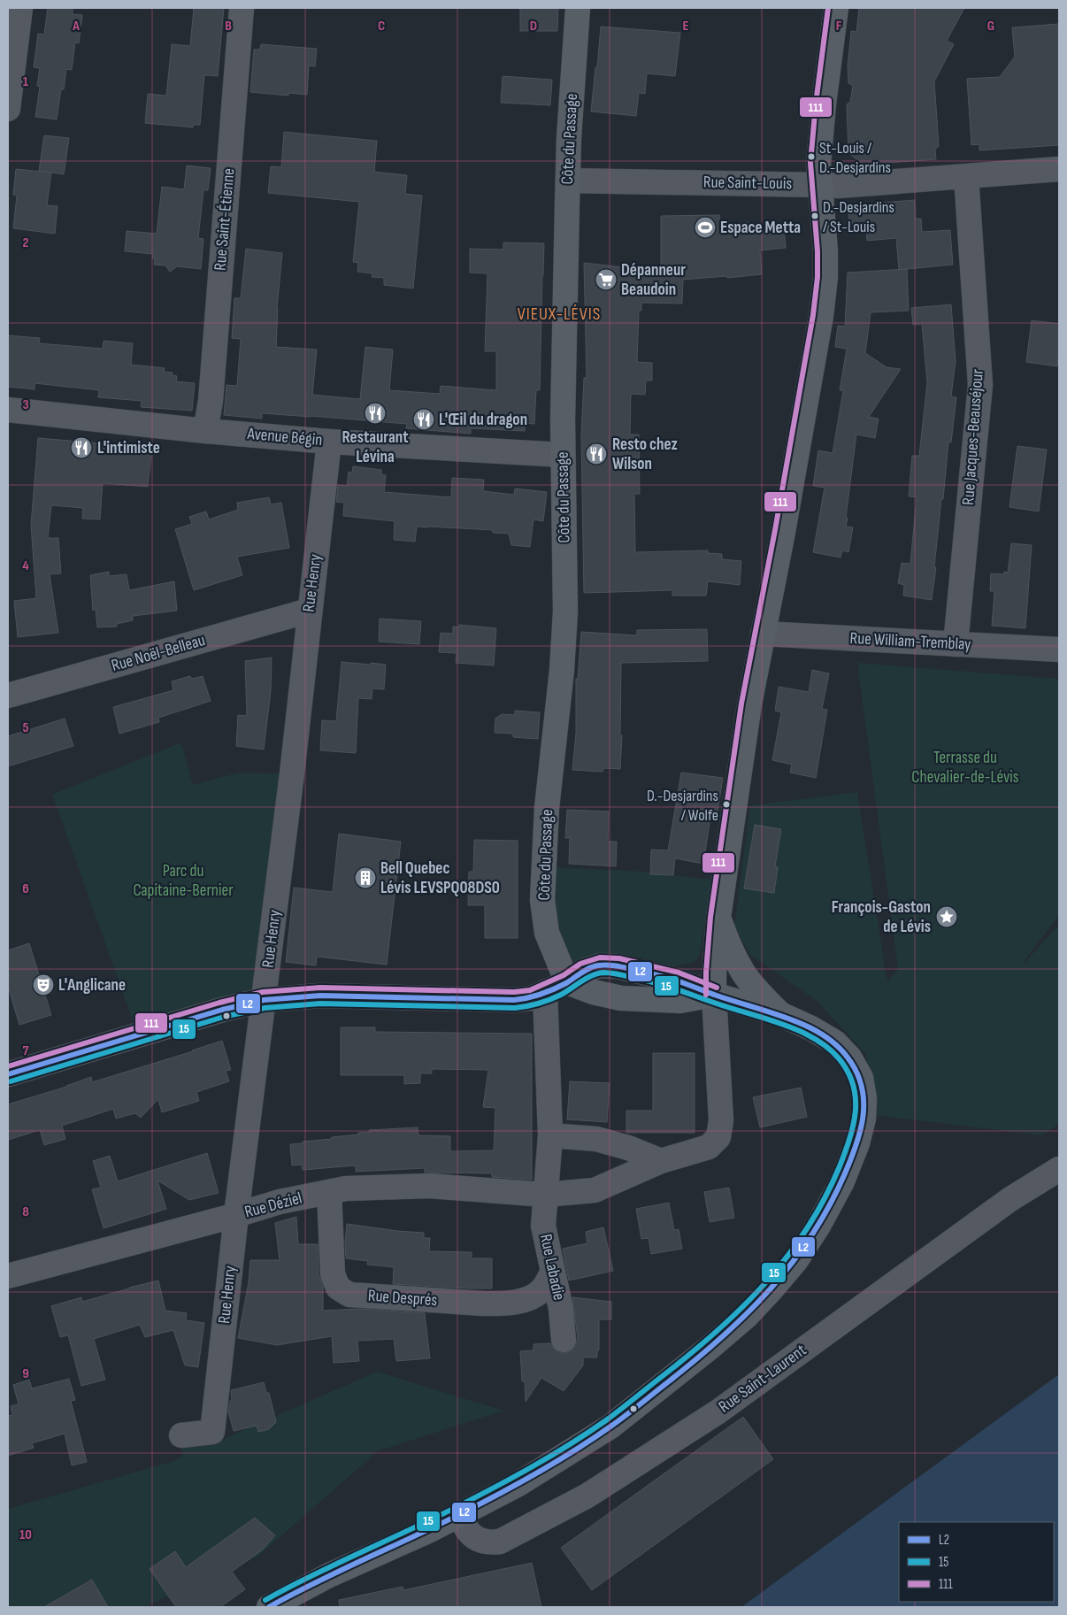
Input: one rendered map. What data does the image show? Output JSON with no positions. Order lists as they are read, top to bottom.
{
  "streets": {
    "main road": ["Côte du Passage"],
    "street": [
      "Rue Saint-Louis",
      "Rue Saint-Étienne",
      "Avenue Bégin",
      "Rue Jacques-Beauséjour",
      "Rue Henry",
      "Rue William-Tremblay",
      "Rue Noël-Belleau",
      "Rue Déziel",
      "Rue Labadie",
      "Rue Després",
      "Rue Saint-Laurent"
    ]
  },
  "crossings": [
    ["Côte du Passage", "Rue Saint-Louis"],
    ["Côte du Passage", "Avenue Bégin"],
    ["Rue Saint-Louis", "Rue Jacques-Beauséjour"],
    ["Rue Saint-Étienne", "Avenue Bégin"],
    ["Avenue Bégin", "Rue Henry"],
    ["Rue Jacques-Beauséjour", "Rue William-Tremblay"],
    ["Rue Henry", "Rue Noël-Belleau"],
    ["Rue Henry", "Rue Déziel"],
    ["Rue Déziel", "Rue Labadie"],
    ["Rue Déziel", "Rue Després"],
    ["Rue Labadie", "Rue Després"]
  ],
  "districts": ["VIEUX-LÉVIS"],
  "parks": ["Terrasse du Chevalier-de-Lévis", "Parc du Capitaine-Bernier"],
  "places": {
    "other": ["St-Louis / D.-Desjardins", "D.-Desjardins / St-Louis", "D.-Desjardins / Wolfe"],
    "sports": ["Espace Metta"],
    "supermarket": ["Dépanneur Beaudoin"],
    "restaurant": [
      "Restaurant Lévina",
      "L'Œil du dragon",
      "L'intimiste",
      "Resto chez Wilson"
    ],
    "building": ["Bell Quebec Lévis LEVSPQ08DS0"],
    "place": ["François-Gaston de Lévis"],
    "theatre": ["L'Anglicane"]
  },
  "lines": ["transit line 111", "transit line L2", "transit line 15"],
  "legend": ["L2", "15", "111"],
  "grid": {
    "columns": [
      "A",
      "B",
      "C",
      "D",
      "E",
      "F",
      "G"
    ],
    "rows": [
      "1",
      "2",
      "3",
      "4",
      "5",
      "6",
      "7",
      "8",
      "9",
      "10"
    ]
  }
}
